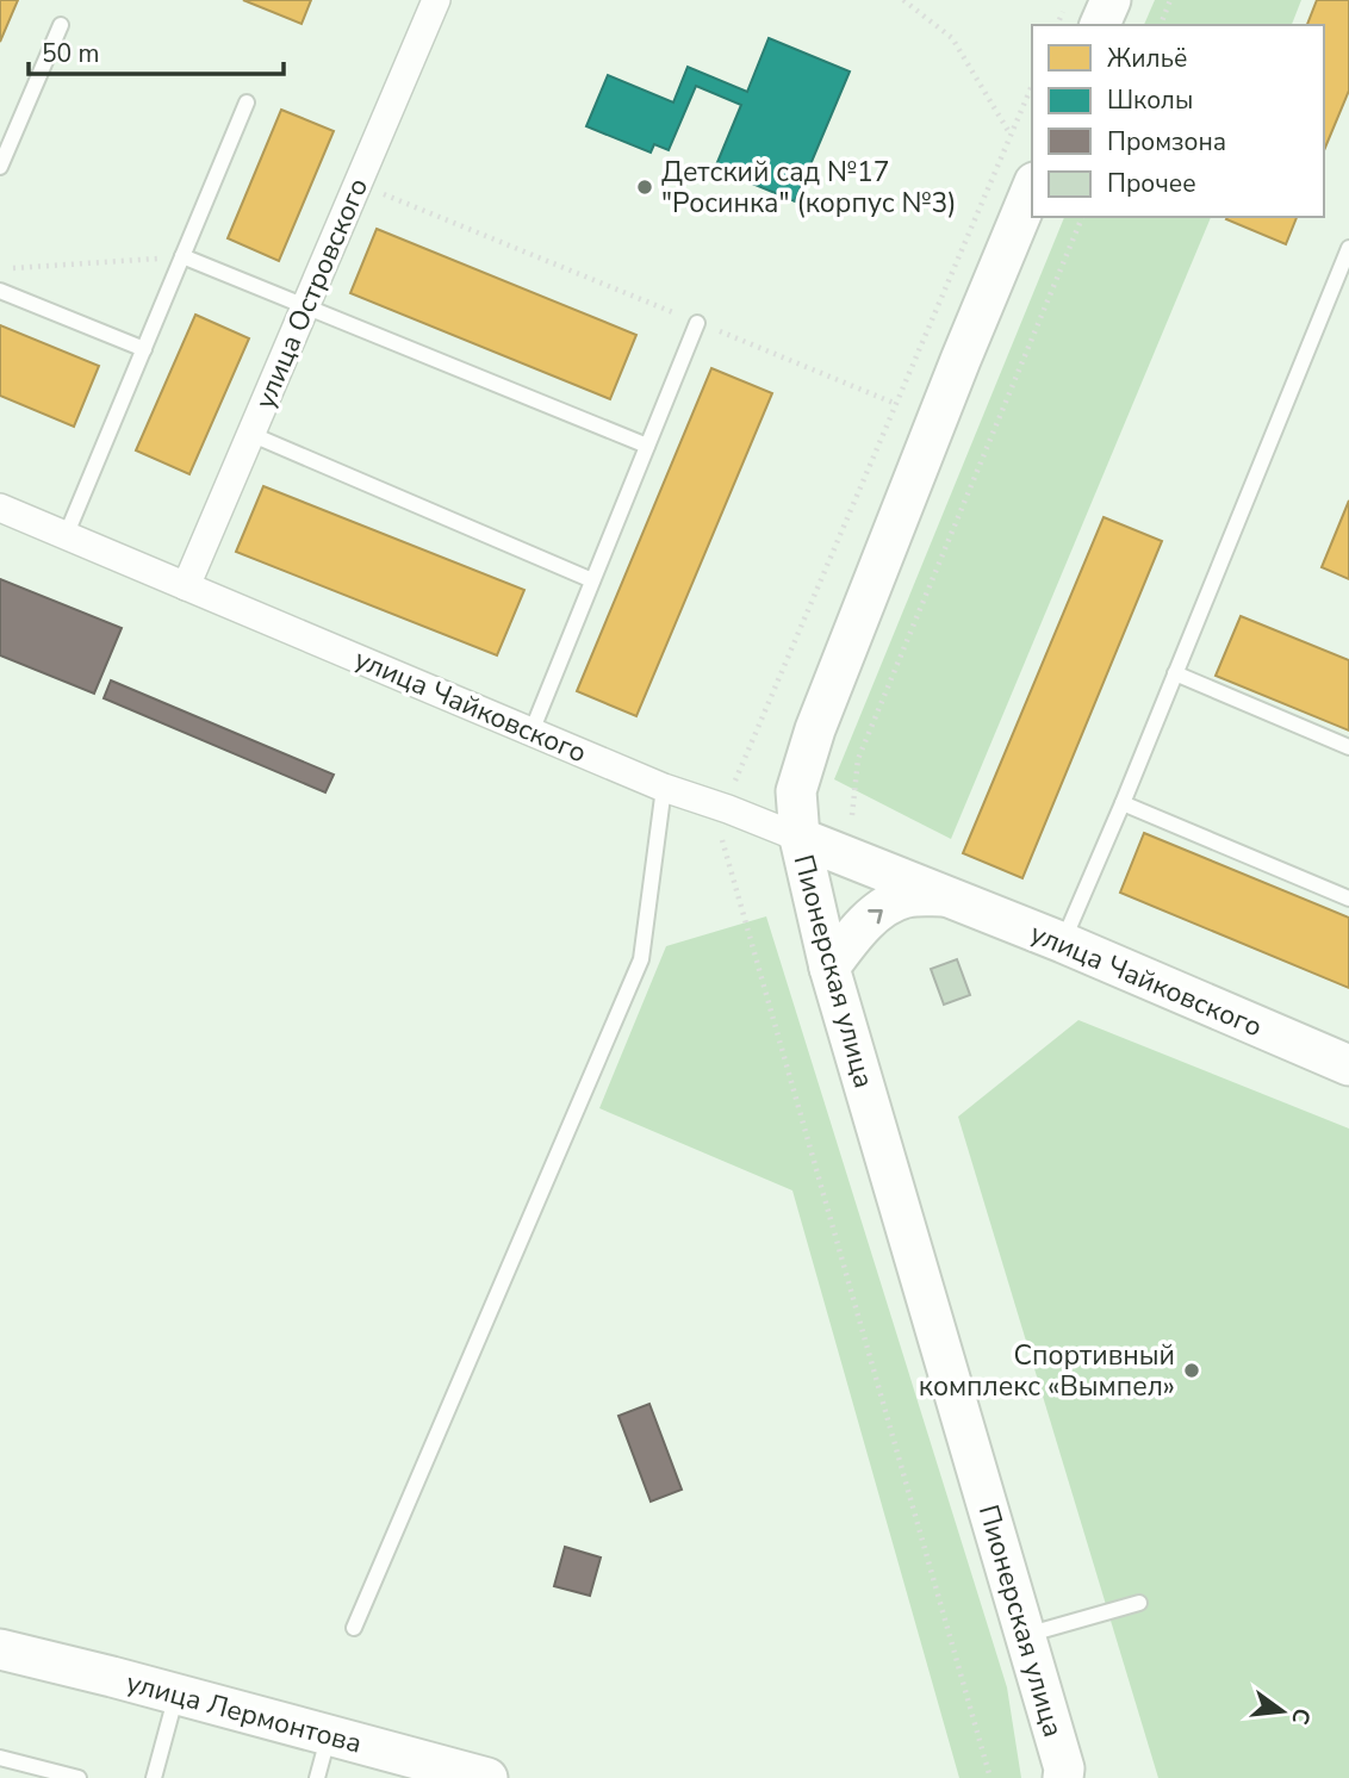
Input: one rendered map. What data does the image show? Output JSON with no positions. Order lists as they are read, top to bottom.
{
  "streets": {
    "main road": ["улица Чайковского", "Пионерская улица", "улица Лермонтова"],
    "street": ["улица Островского"]
  },
  "crossings": [
    ["улица Островского", "улица Чайковского"],
    ["улица Чайковского", "Пионерская улица"]
  ],
  "places": ["Детский сад №17 \"Росинка\" (корпус №3)", "Спортивный комплекс «Вымпел»"],
  "legend": [
    "Жильё",
    "Школы",
    "Промзона",
    "Прочее"
  ],
  "scale_bar": "50 m",
  "north": "right"
}
